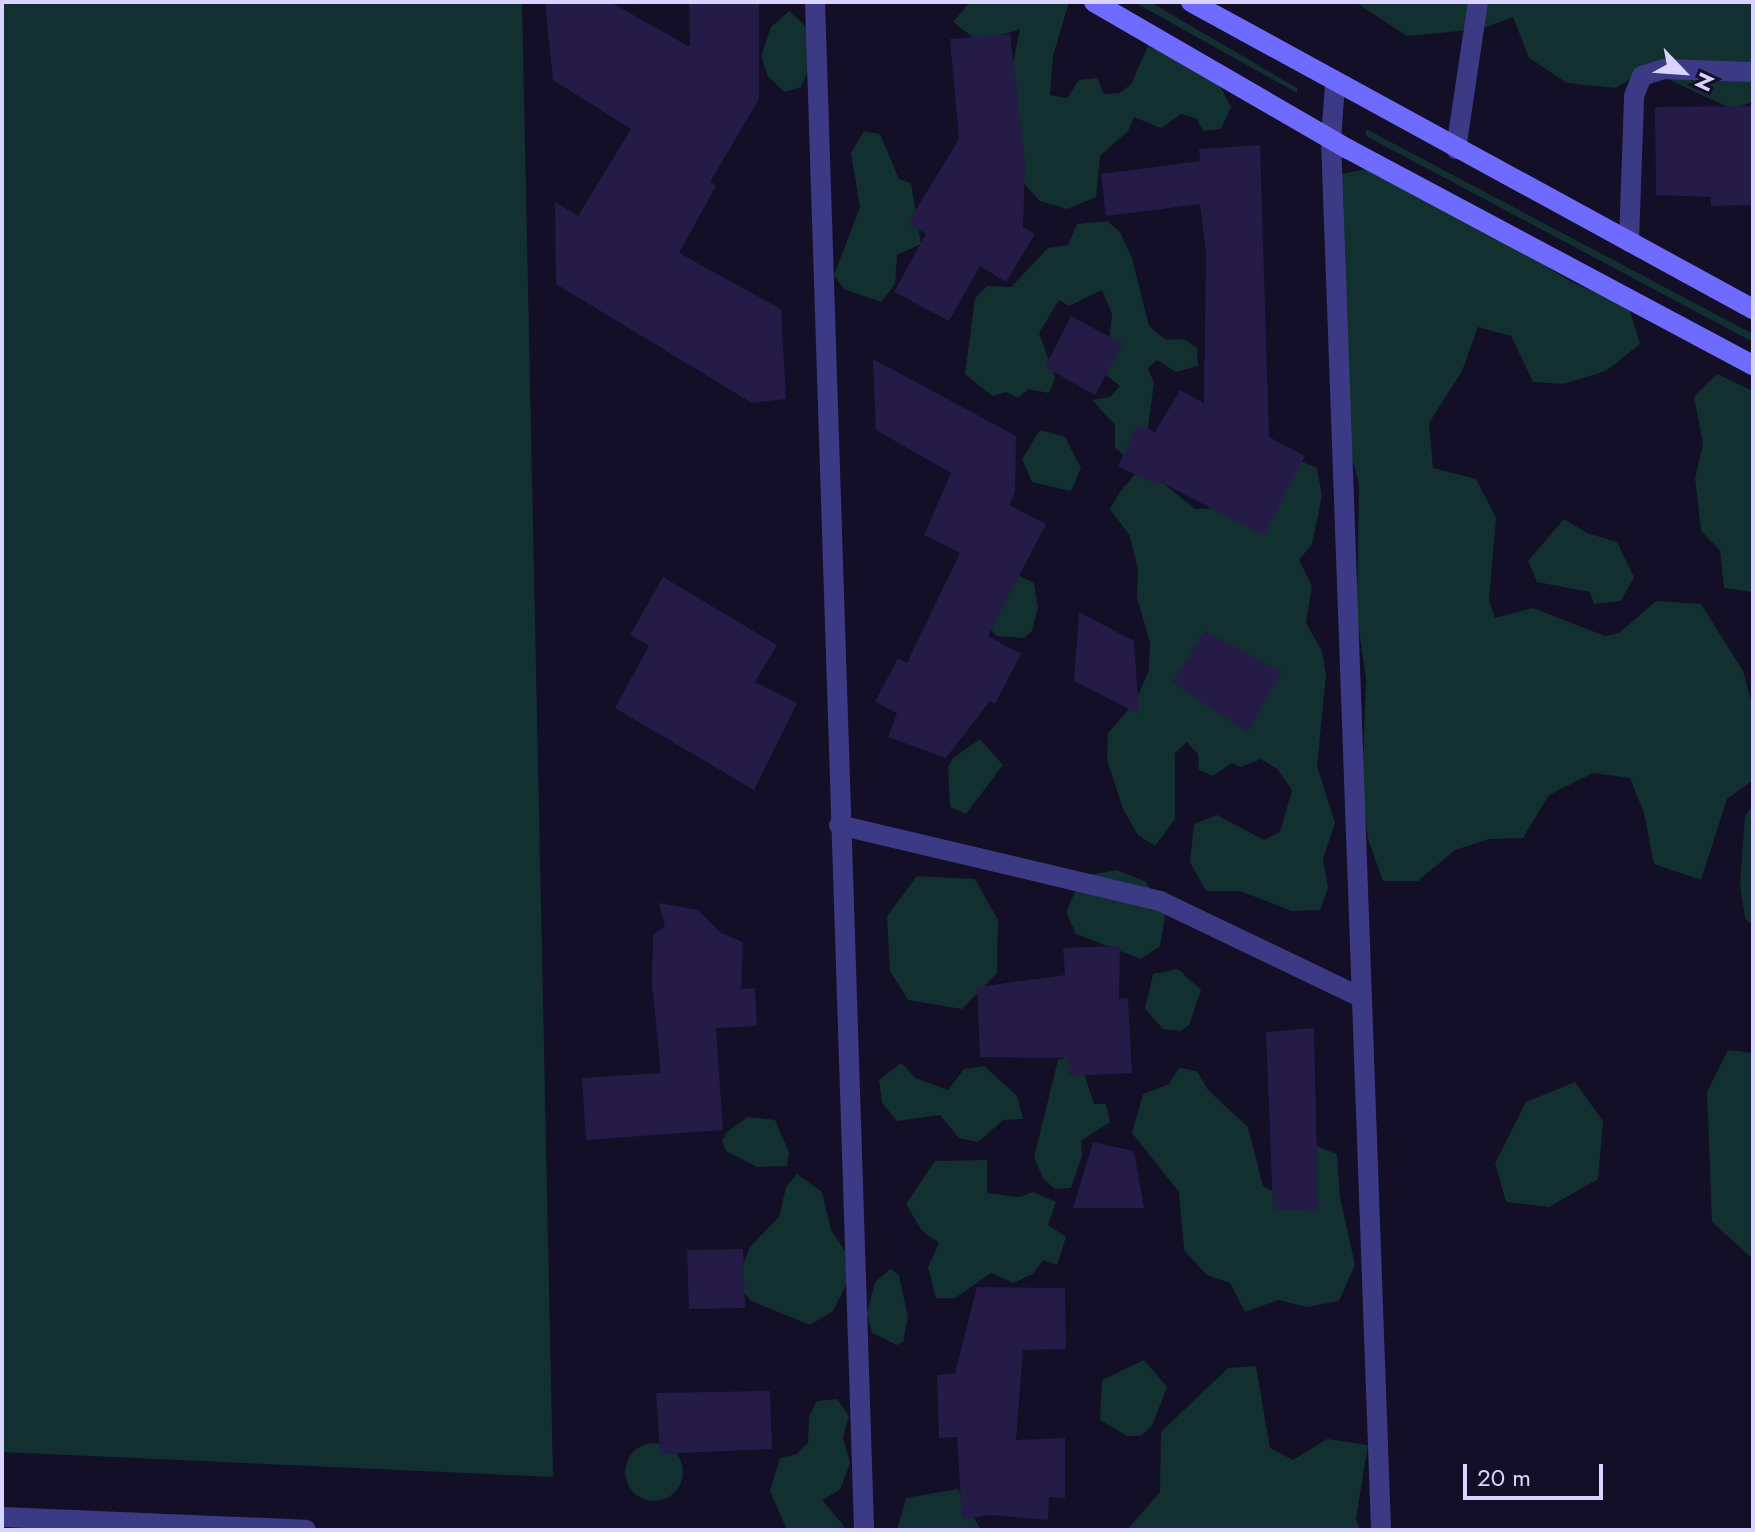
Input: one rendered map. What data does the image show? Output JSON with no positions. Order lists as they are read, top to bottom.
{
  "scale_bar": "20 m",
  "north": "bottom right"
}
